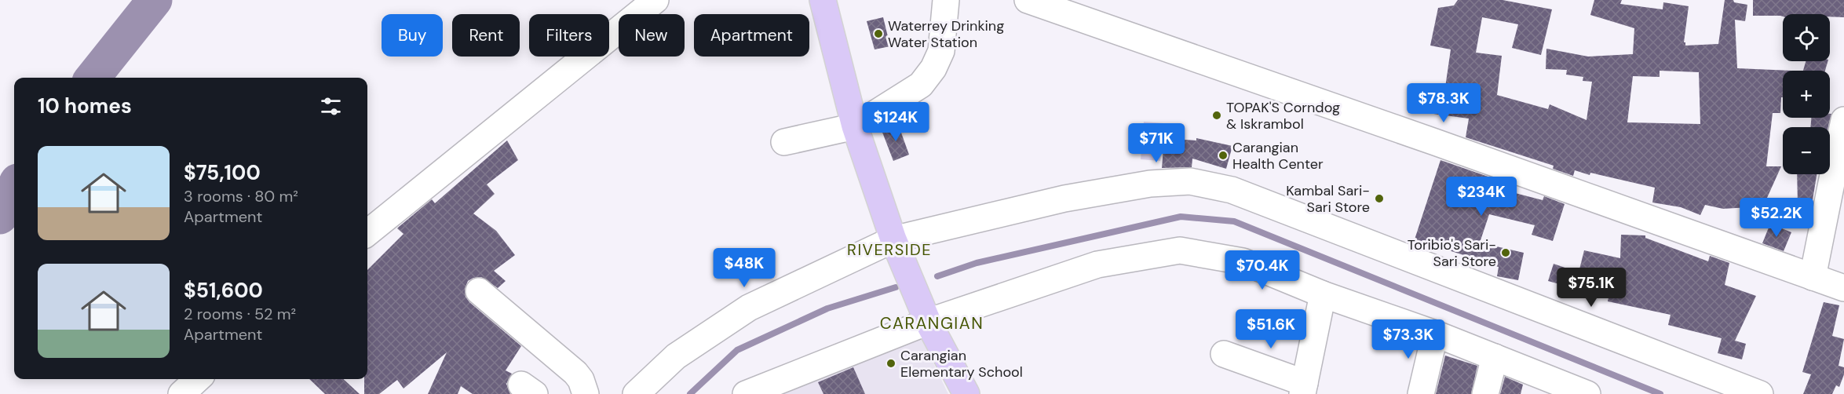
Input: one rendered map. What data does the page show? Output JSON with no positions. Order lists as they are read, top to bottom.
{
  "districts": ["RIVERSIDE", "CARANGIAN"],
  "places": [
    "Waterrey Drinking Water Station",
    "TOPAK'S Corndog & Iskrambol",
    "Carangian Health Center",
    "Kambal Sari- Sari Store",
    "Toribio's Sari- Sari Store",
    "Carangian Elementary School"
  ],
  "page": {
    "map_buttons": ["+", "−"],
    "chip": [
      "Buy",
      "Rent",
      "Filters",
      "New",
      "Apartment"
    ],
    "heading": "10 homes",
    "price": [
      "$78.3K",
      "$124K",
      "$71K",
      "$234K",
      "$52.2K",
      "$48K",
      "$70.4K",
      "$75.1K",
      "$51.6K",
      "$73.3K"
    ],
    "list": [
      {
        "name": "$75,100",
        "note": "3 rooms · 80 m² · Apartment"
      },
      {
        "name": "$51,600",
        "note": "2 rooms · 52 m² · Apartment"
      }
    ]
  }
}
